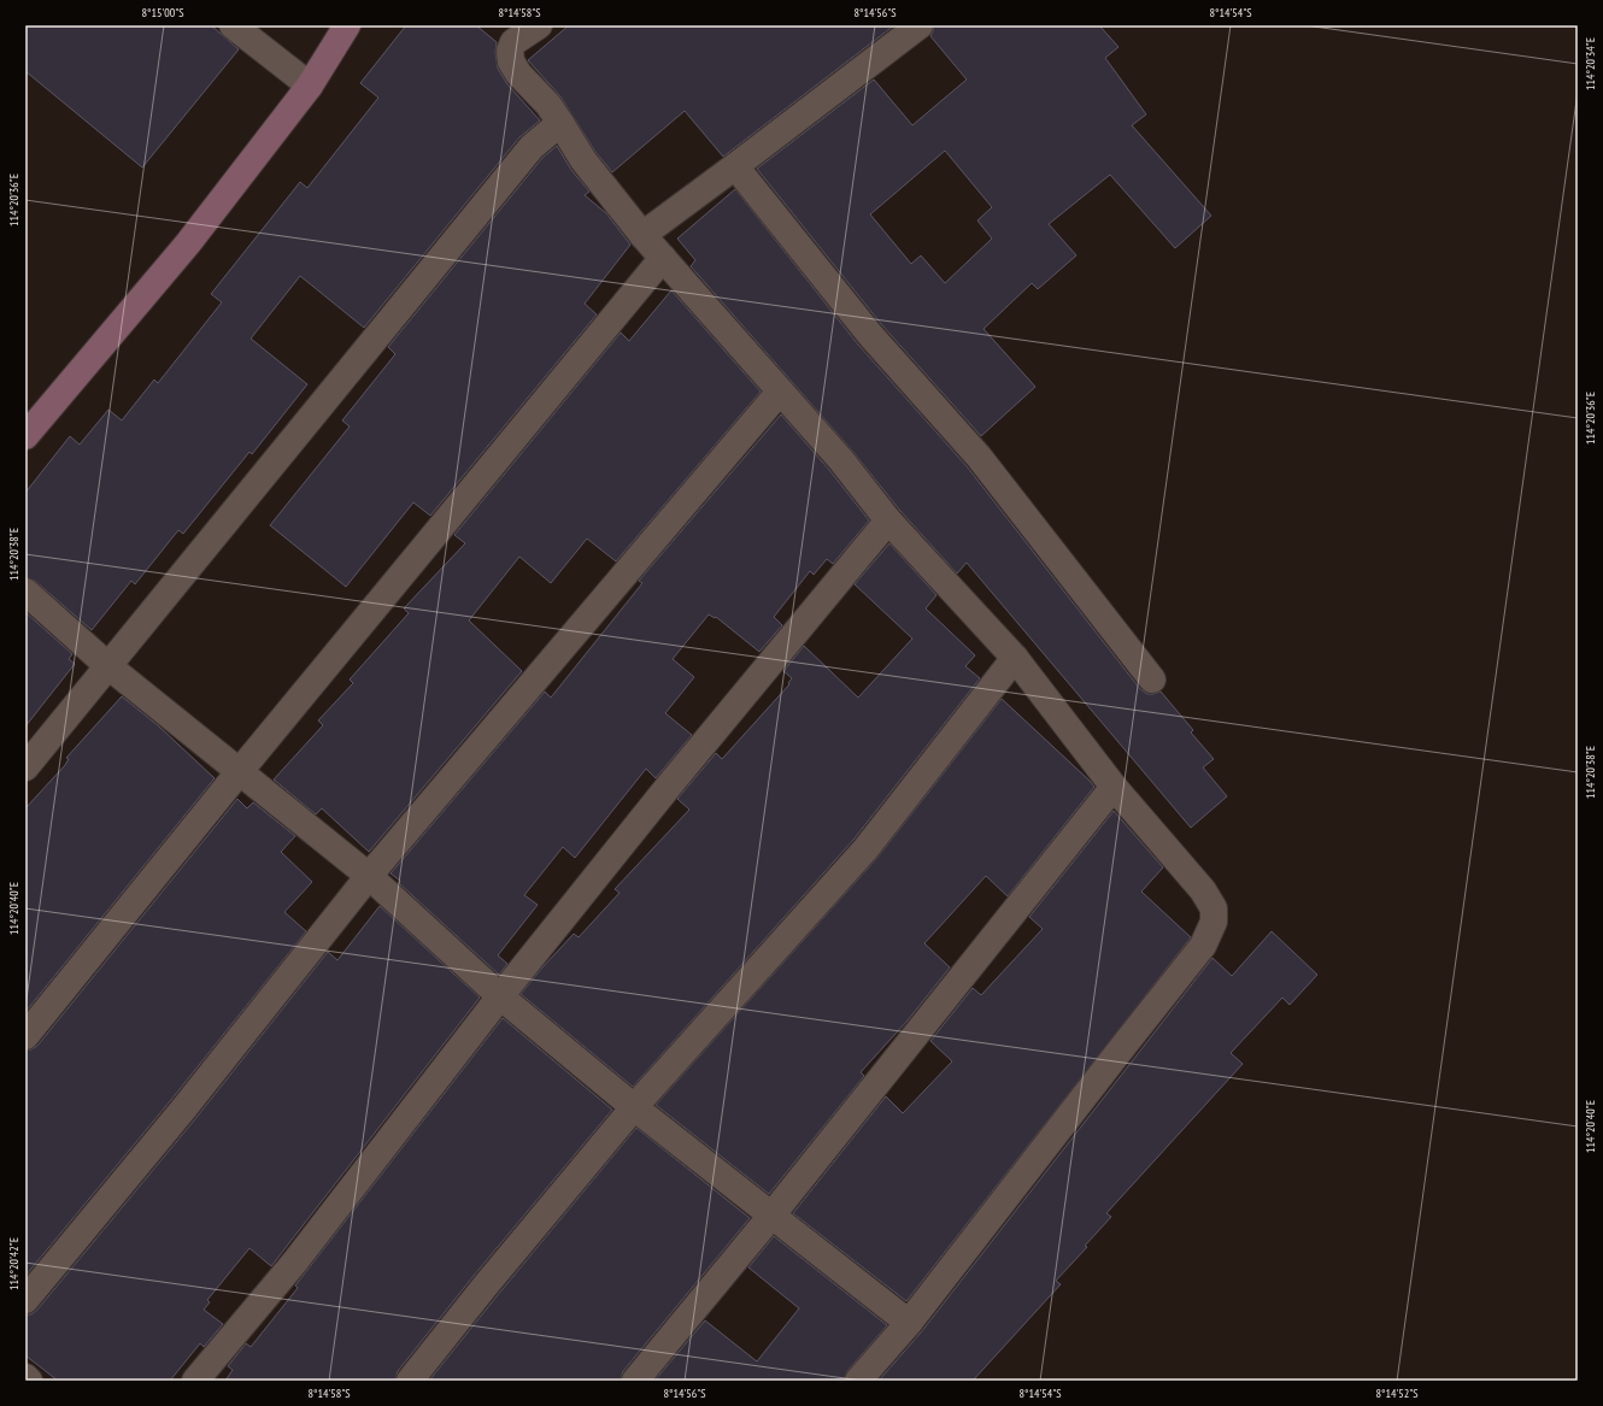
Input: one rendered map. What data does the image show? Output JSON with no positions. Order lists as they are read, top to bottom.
{
  "coordinates": [
    "8°15'00\"S",
    "8°14'58\"S",
    "8°14'56\"S",
    "8°14'54\"S",
    "114°20'34\"E",
    "114°20'36\"E",
    "114°20'38\"E",
    "114°20'40\"E",
    "114°20'42\"E",
    "8°14'52\"S"
  ]
}
